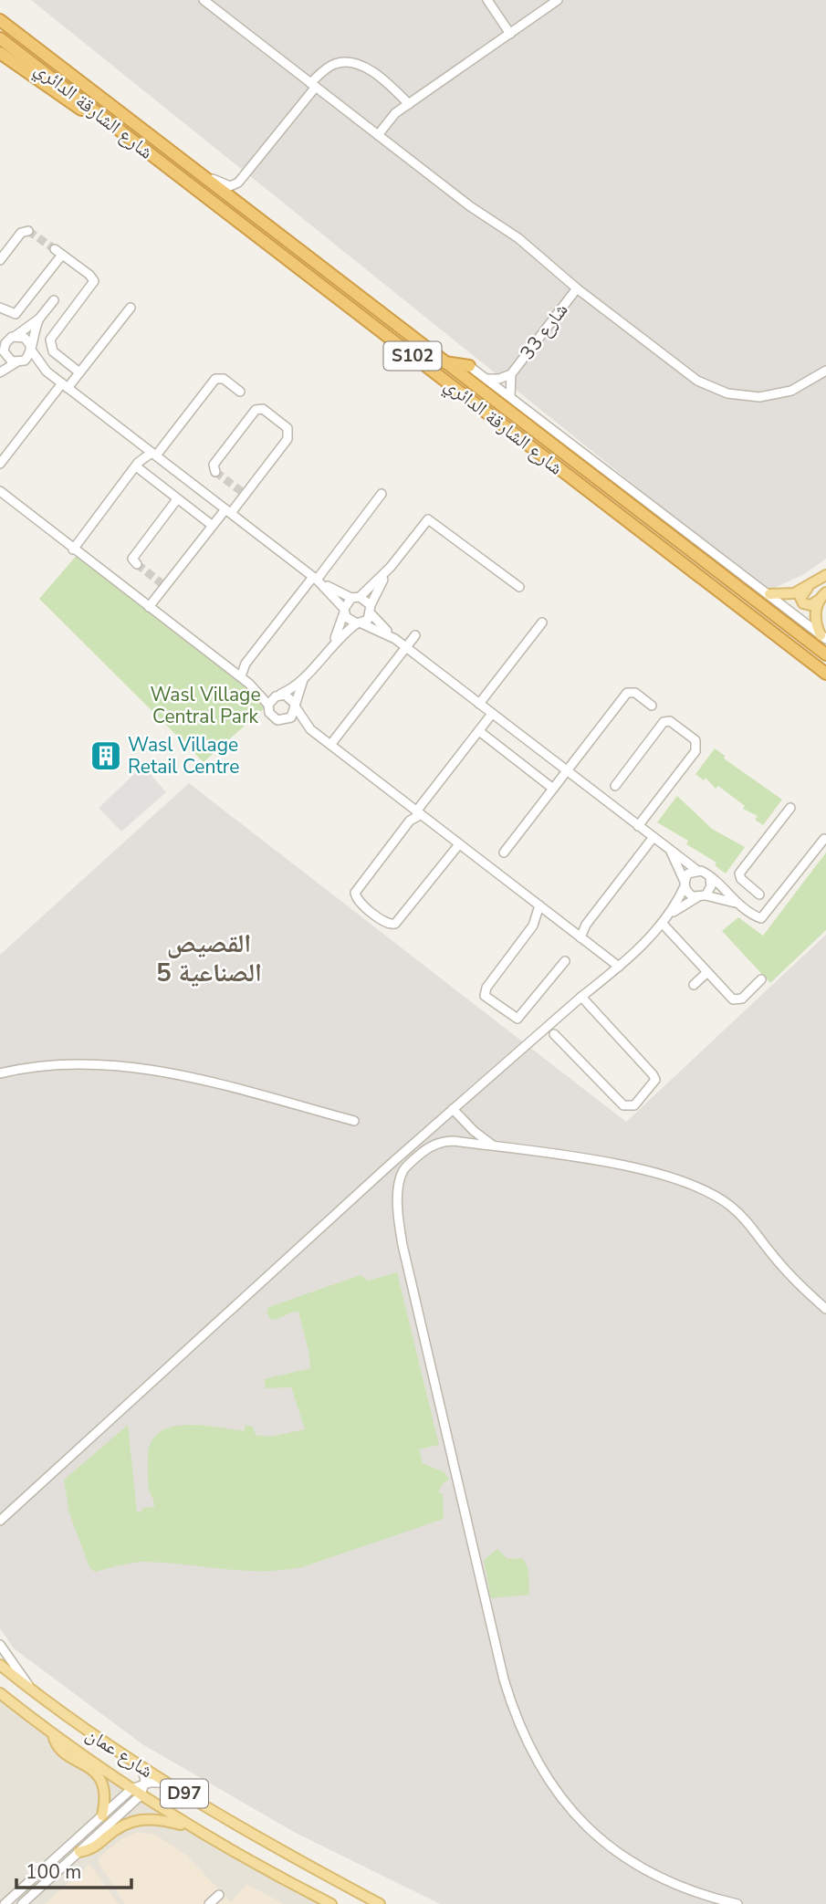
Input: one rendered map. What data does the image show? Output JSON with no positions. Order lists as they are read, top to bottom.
{
  "streets": {
    "highway": ["شارع الشارقة الدائري", "S102"],
    "main road": ["شارع عمان", "D97"],
    "street": ["شارع 33"]
  },
  "districts": ["القصيص الصناعية 5"],
  "parks": ["Wasl Village Central Park"],
  "places": {
    "building": ["Wasl Village Retail Centre"]
  },
  "scale_bar": "100 m"
}
